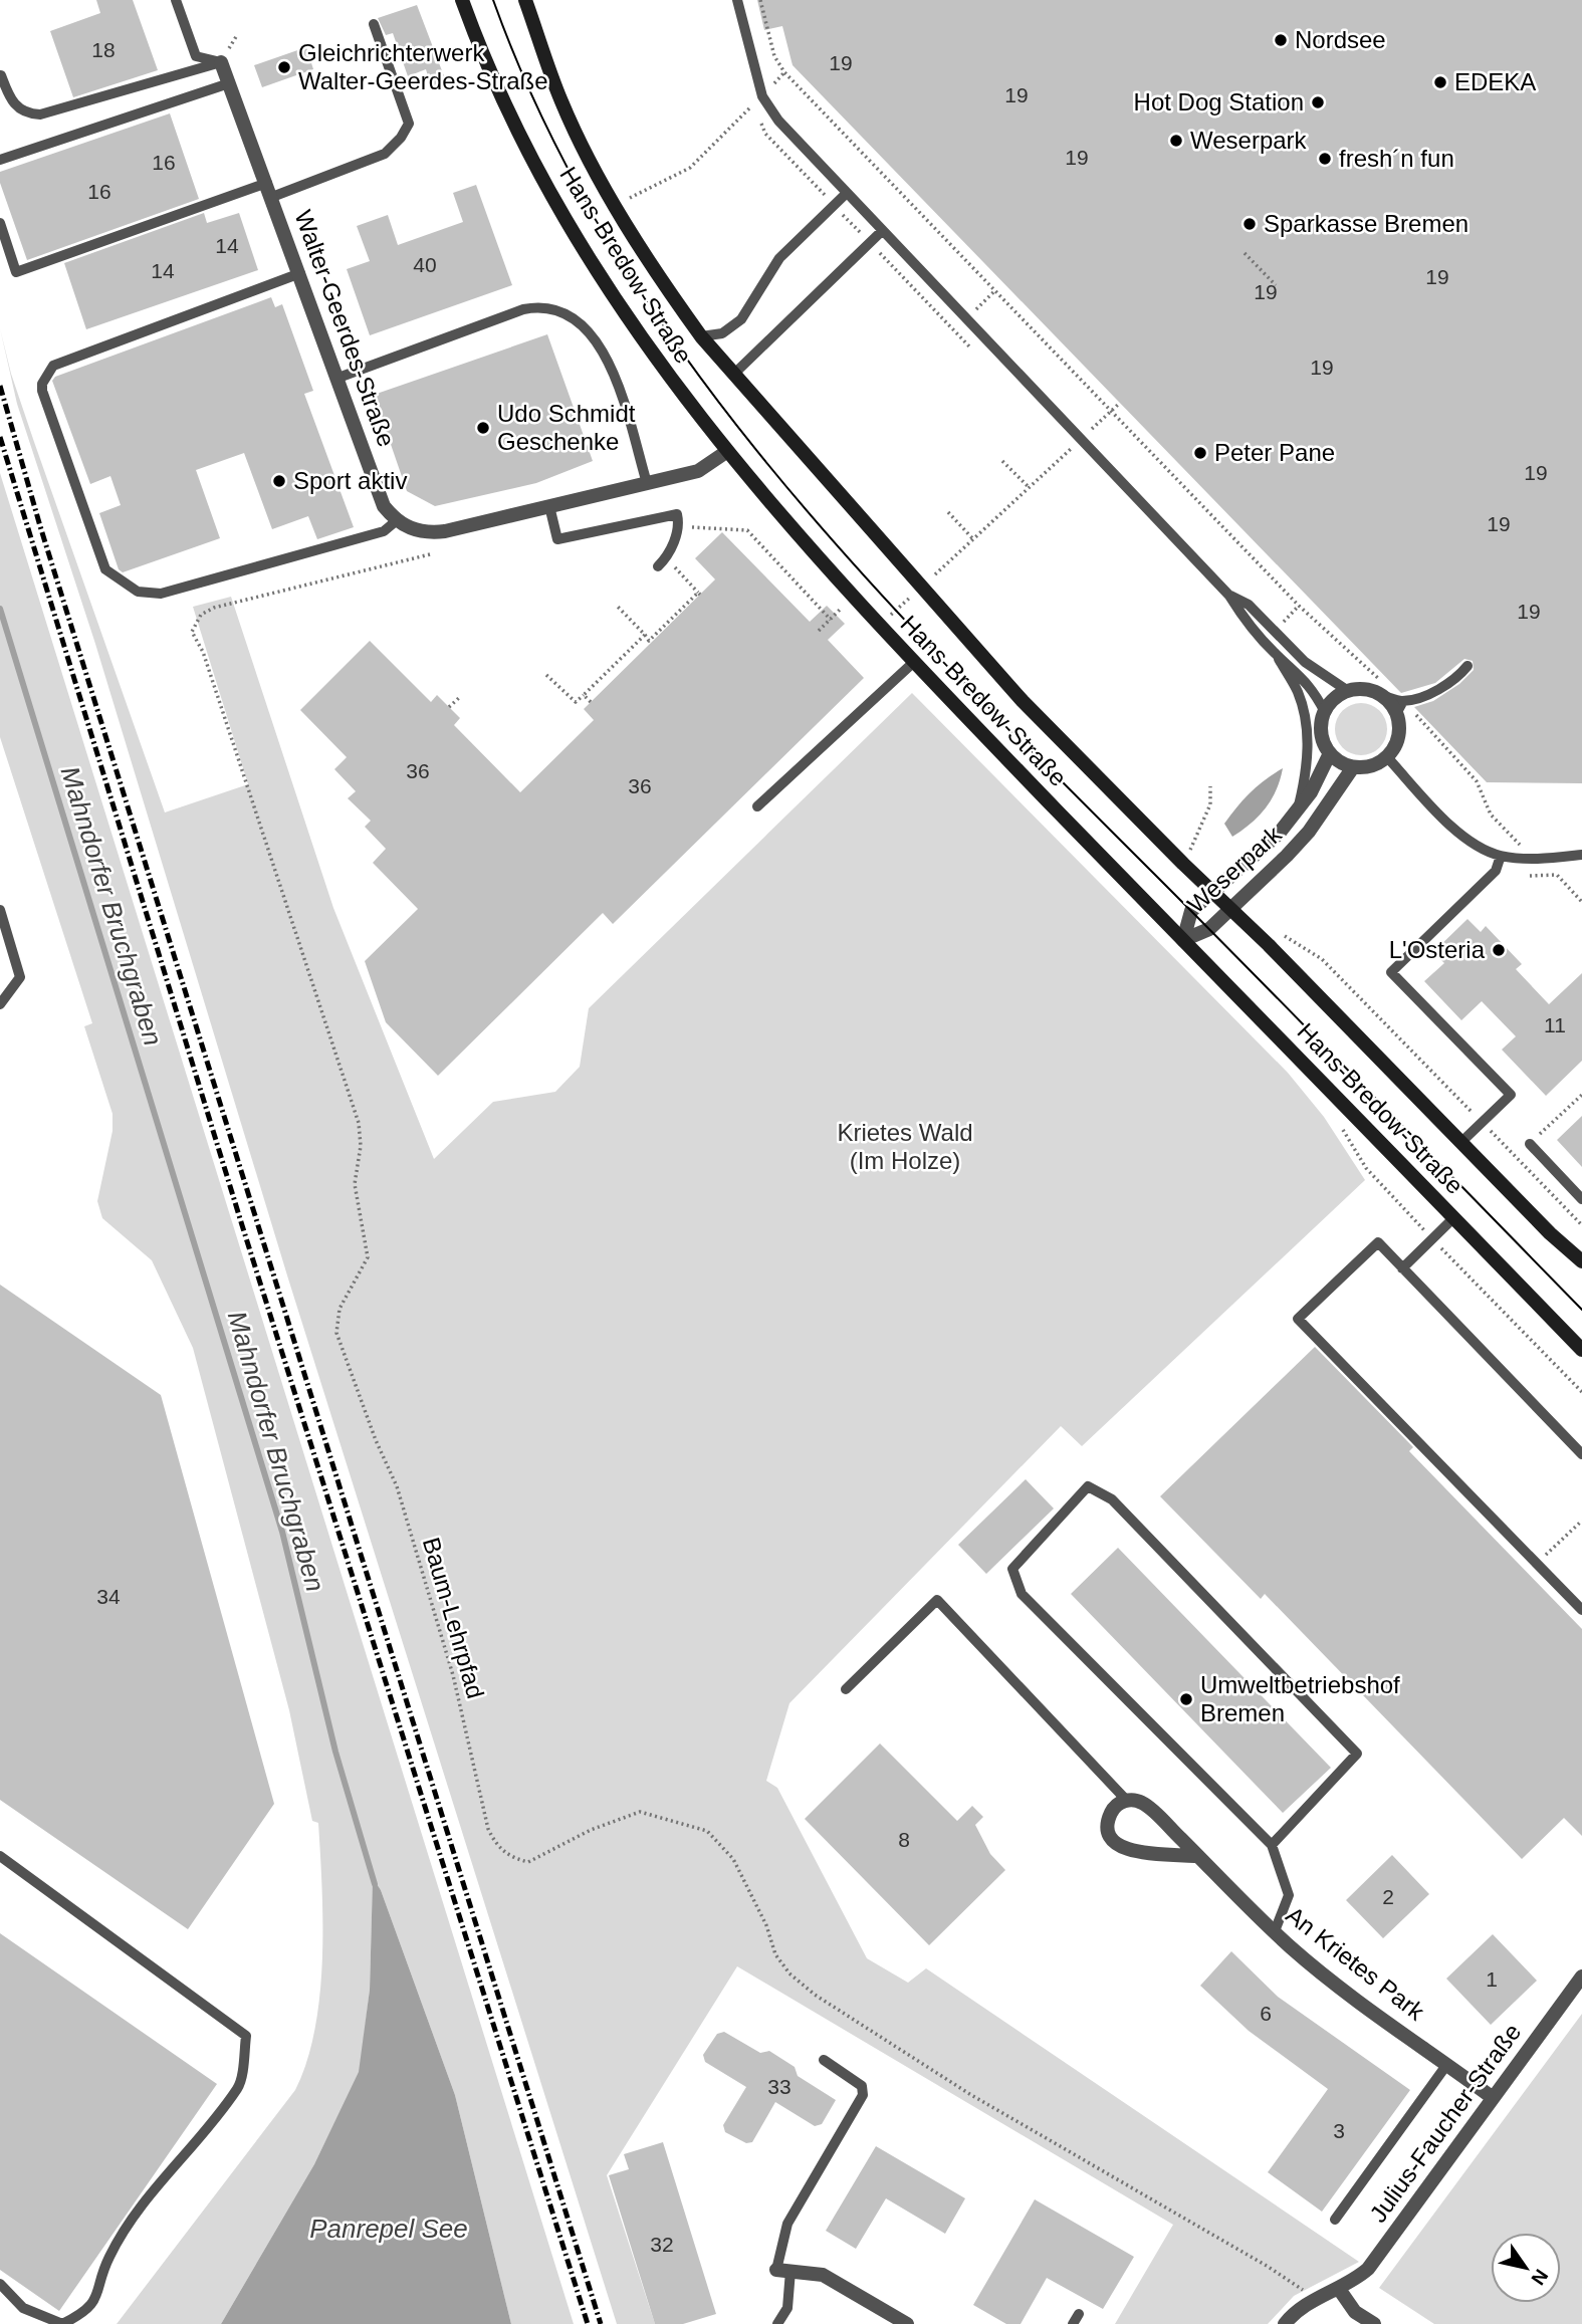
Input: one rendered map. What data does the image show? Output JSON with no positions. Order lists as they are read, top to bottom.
{
  "streets": {
    "main road": ["Hans-Bredow-Straße"],
    "street": [
      "Walter-Geerdes-Straße",
      "Weserpark",
      "An Krietes Park",
      "Julius-Faucher-Straße"
    ],
    "path": ["Baum-Lehrpfad"]
  },
  "crossings": [
    ["Hans-Bredow-Straße", "Weserpark"],
    ["Baum-Lehrpfad", "Julius-Faucher-Straße"],
    ["An Krietes Park", "Julius-Faucher-Straße"]
  ],
  "water": ["Mahndorfer Bruchgraben", "Panrepel See"],
  "parks": ["Krietes Wald (Im Holze)"],
  "places": [
    "Nordsee",
    "Gleichrichterwerk Walter-Geerdes-Straße",
    "EDEKA",
    "Hot Dog Station",
    "Weserpark",
    "fresh´n fun",
    "Sparkasse Bremen",
    "Udo Schmidt Geschenke",
    "Peter Pane",
    "Sport aktiv",
    "L'Osteria",
    "Umweltbetriebshof Bremen"
  ],
  "house_numbers": [
    "18",
    "19",
    "19",
    "19",
    "16",
    "16",
    "14",
    "40",
    "14",
    "19",
    "19",
    "19",
    "19",
    "19",
    "19",
    "36",
    "36",
    "11",
    "34",
    "8",
    "2",
    "1",
    "6",
    "33",
    "3",
    "32"
  ],
  "north": "bottom right"
}
